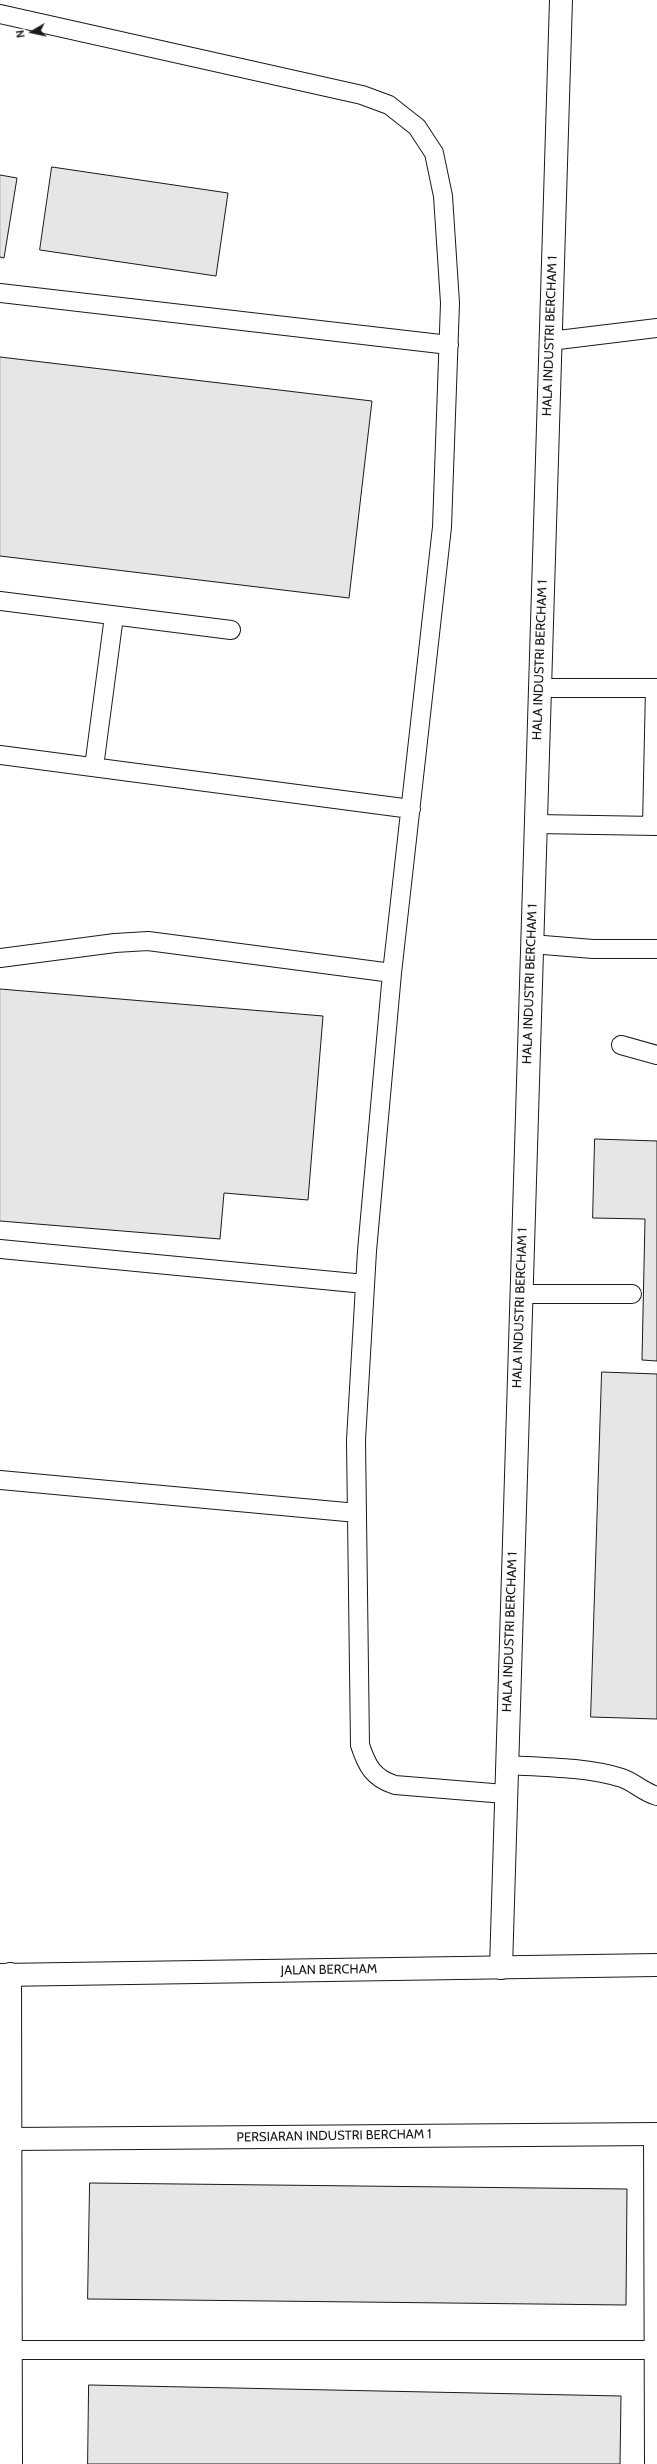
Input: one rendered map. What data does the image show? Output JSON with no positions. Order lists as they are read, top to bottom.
{
  "streets": {
    "street": ["HALA INDUSTRI BERCHAM 1", "JALAN BERCHAM", "PERSIARAN INDUSTRI BERCHAM 1"]
  },
  "crossings": [
    ["HALA INDUSTRI BERCHAM 1", "JALAN BERCHAM"]
  ],
  "north": "left"
}
